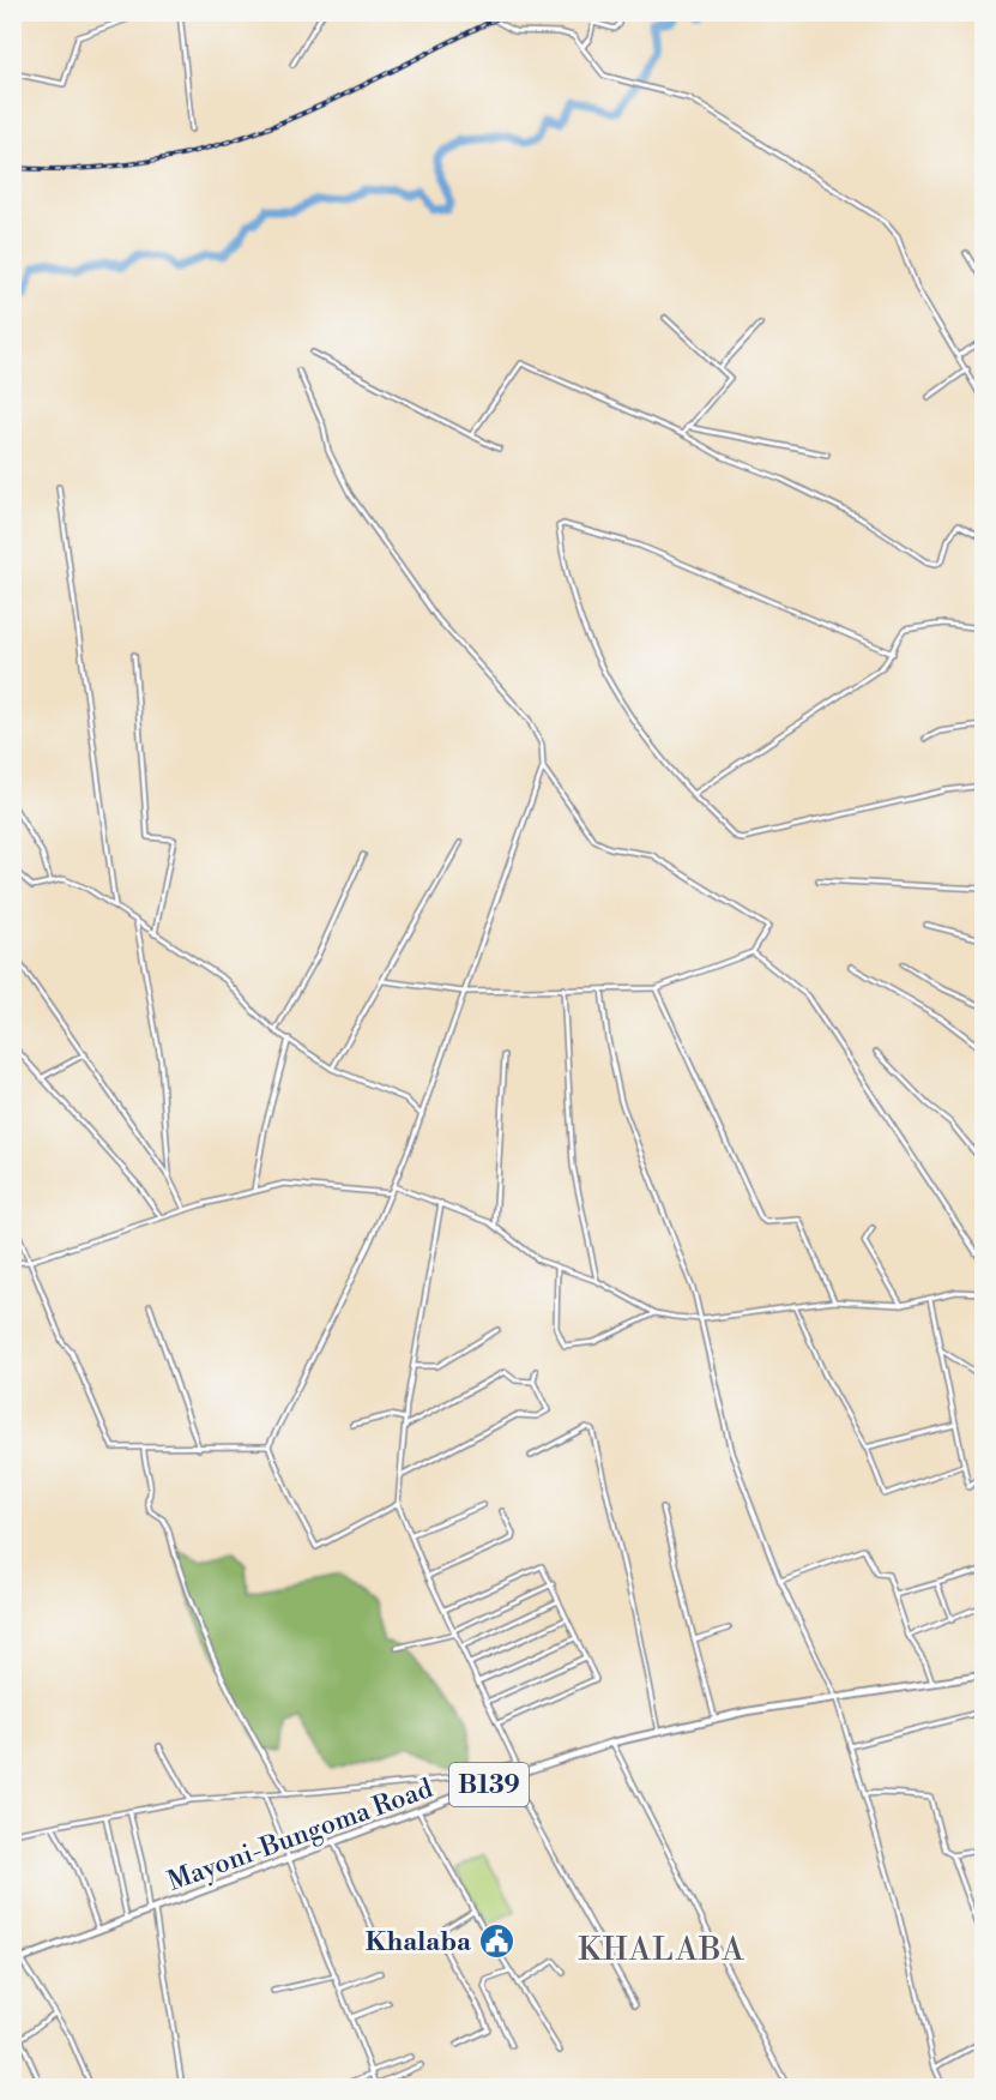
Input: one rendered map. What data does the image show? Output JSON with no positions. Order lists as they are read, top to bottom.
{
  "streets": {
    "main road": ["B139", "Mayoni-Bungoma Road"]
  },
  "districts": ["KHALABA"],
  "places": {
    "public building": ["Khalaba"]
  }
}
